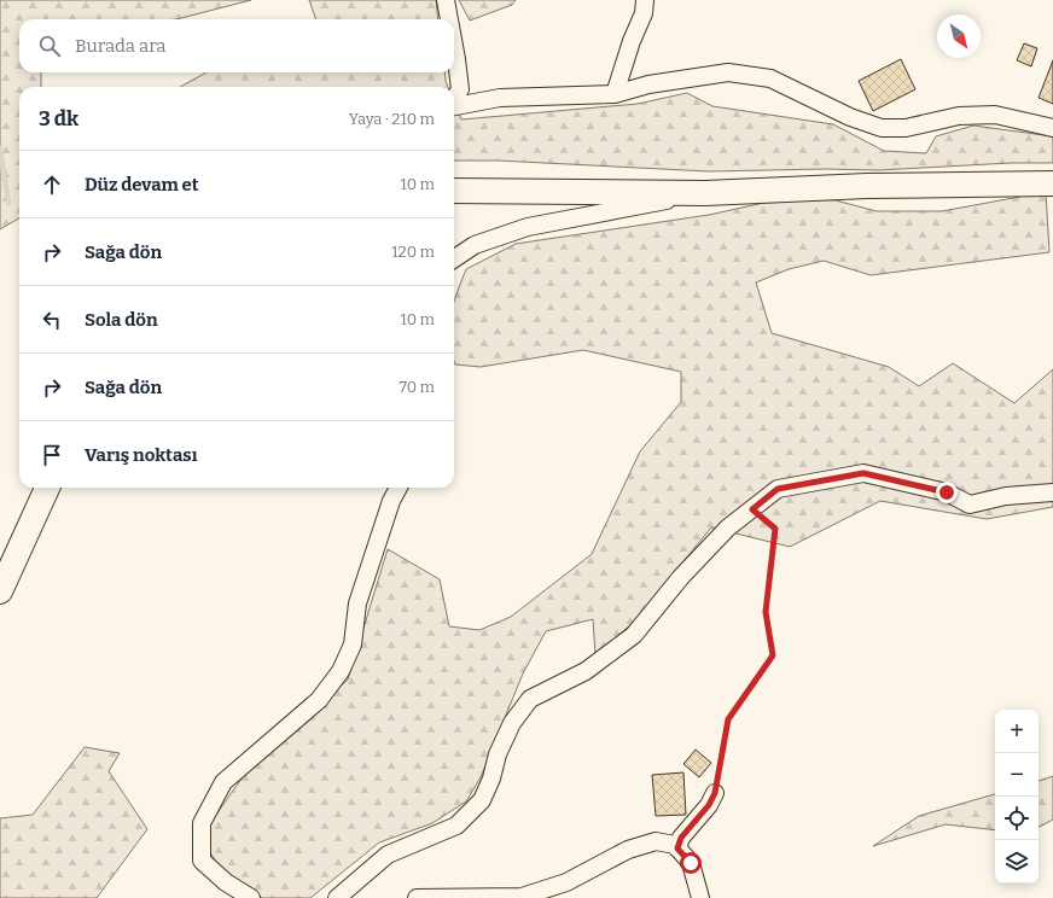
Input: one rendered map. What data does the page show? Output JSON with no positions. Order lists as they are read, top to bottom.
{
  "north": "bottom right",
  "page": {
    "search": "Burada ara",
    "heading": ["3 dk", "Yaya · 210 m"],
    "list": [
      ["Düz devam et", "10 m"],
      ["Sağa dön", "120 m"],
      ["Sola dön", "10 m"],
      ["Sağa dön", "70 m"],
      "Varış noktası"
    ],
    "map_buttons": ["+", "−"]
  }
}
